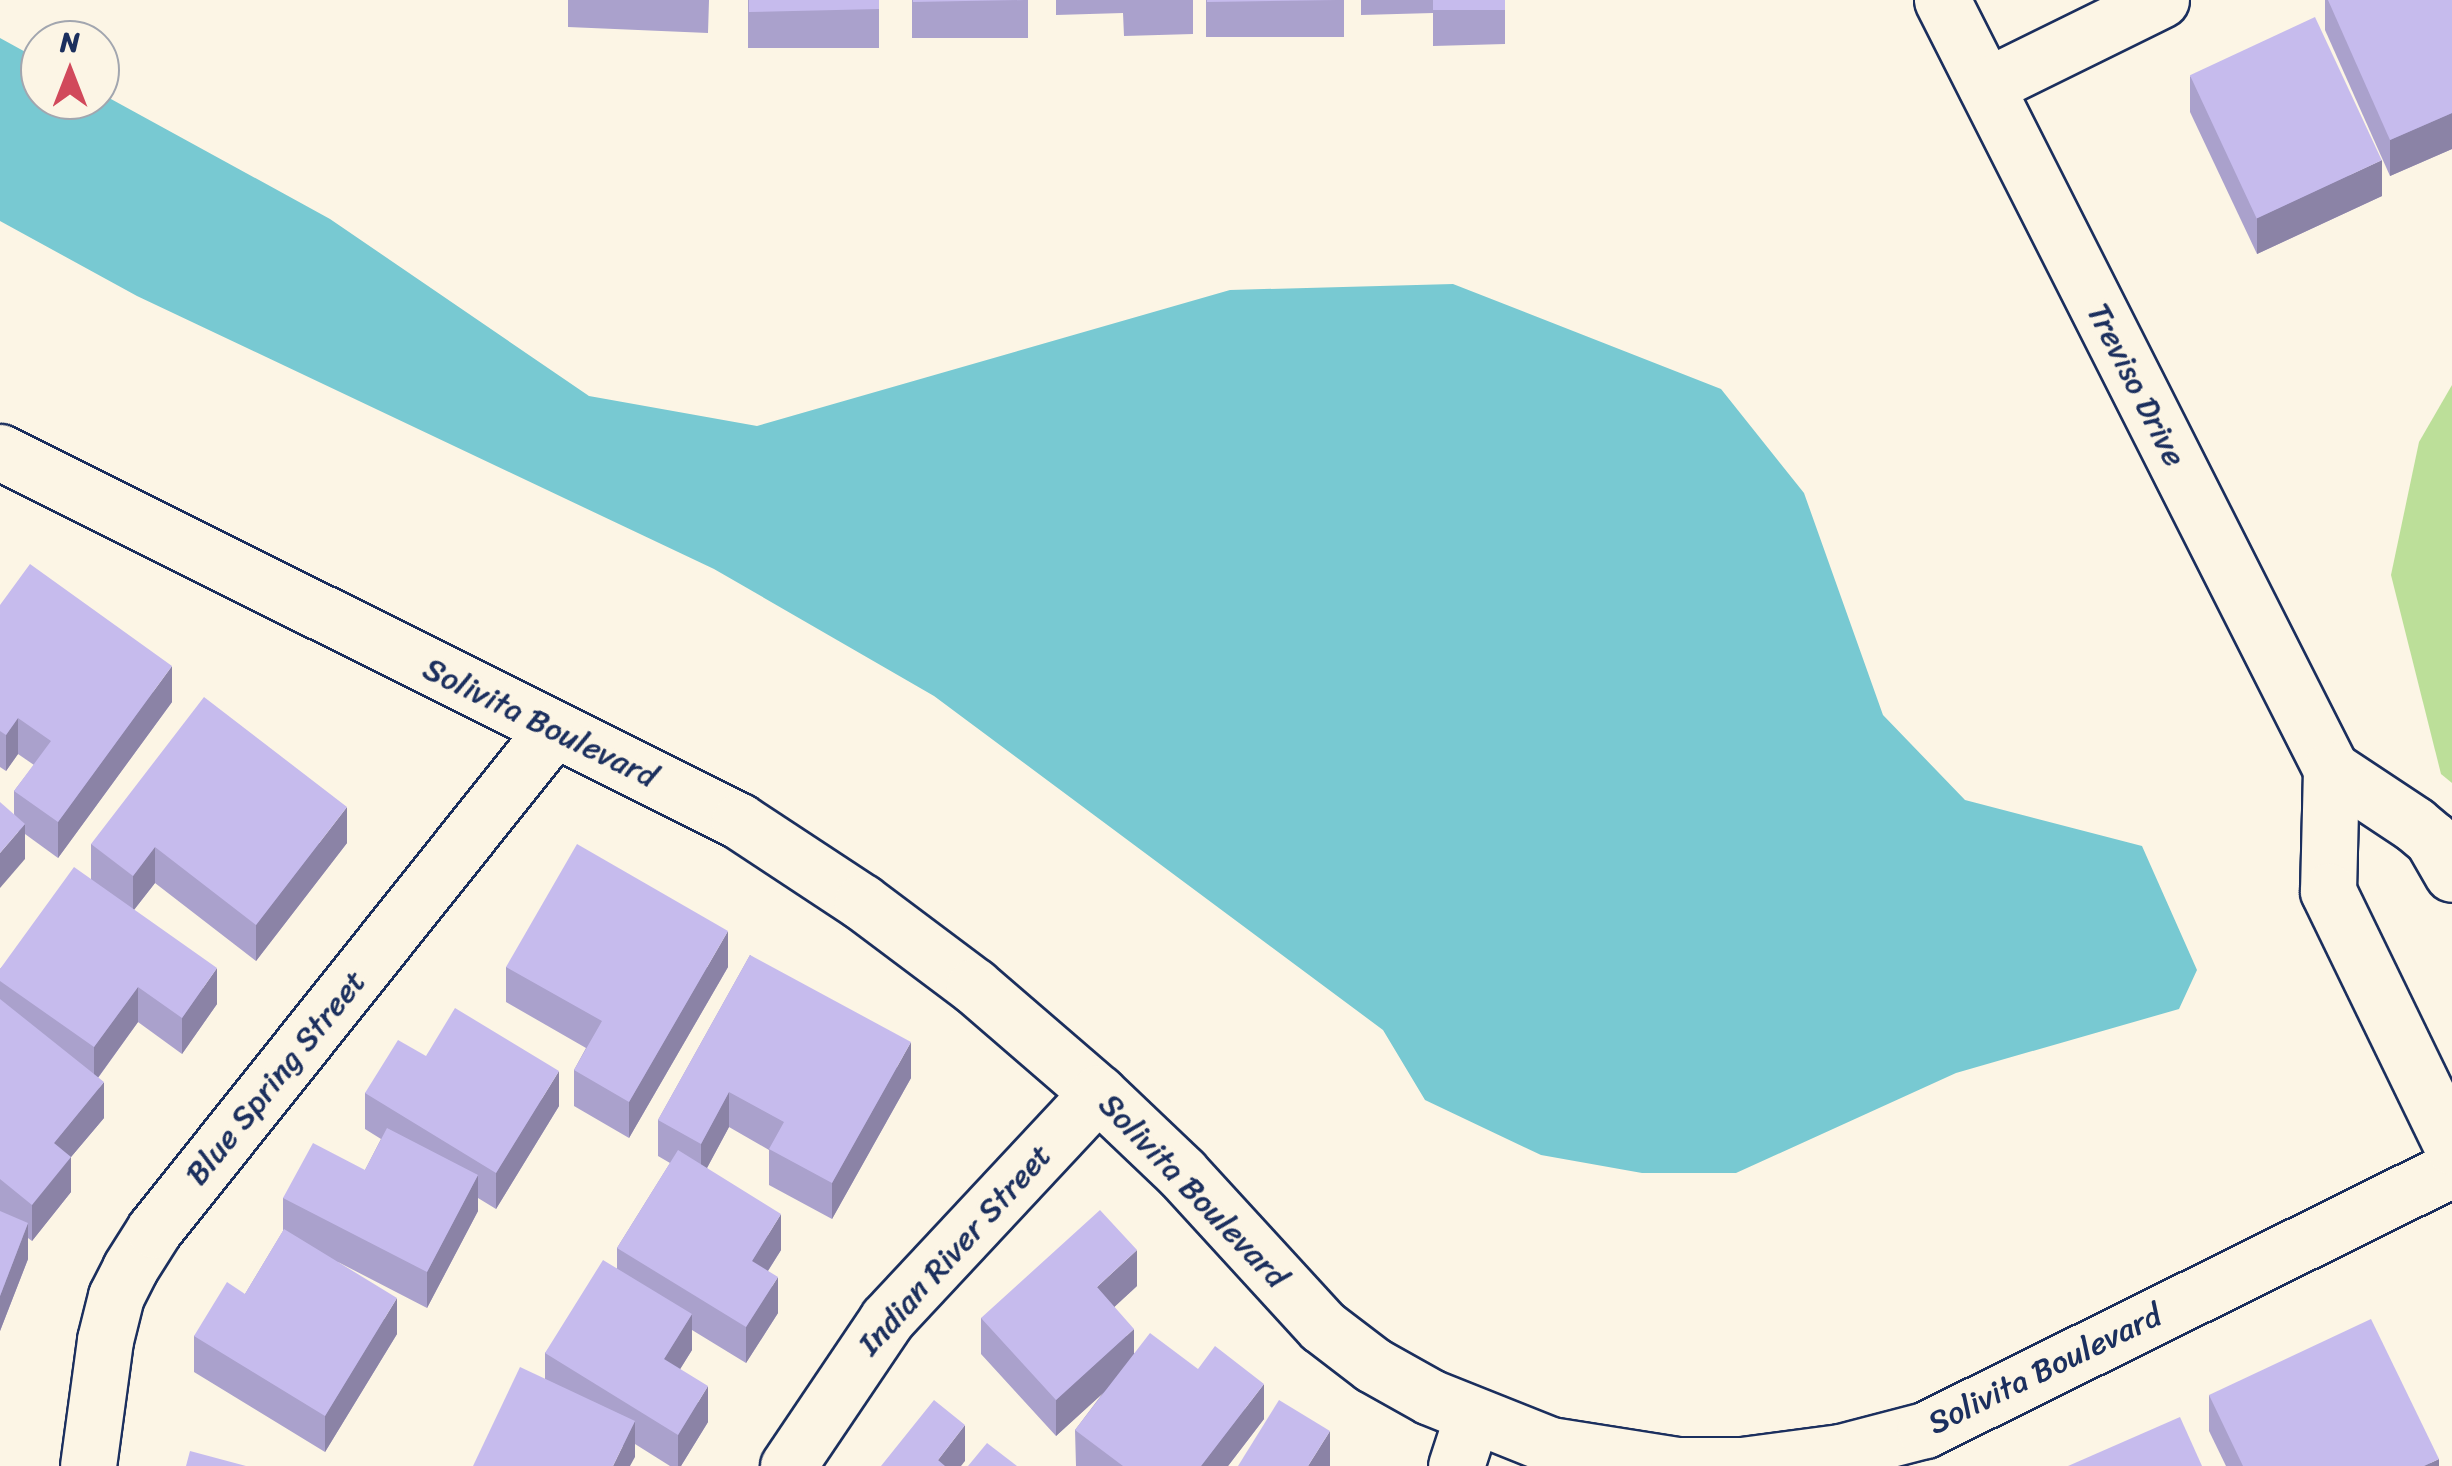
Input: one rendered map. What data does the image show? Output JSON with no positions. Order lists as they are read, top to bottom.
{
  "streets": {
    "street": [
      "Treviso Drive",
      "Solivita Boulevard",
      "Blue Spring Street",
      "Indian River Street"
    ]
  },
  "crossings": [
    ["Solivita Boulevard", "Blue Spring Street"],
    ["Solivita Boulevard", "Indian River Street"]
  ],
  "north": "top"
}
